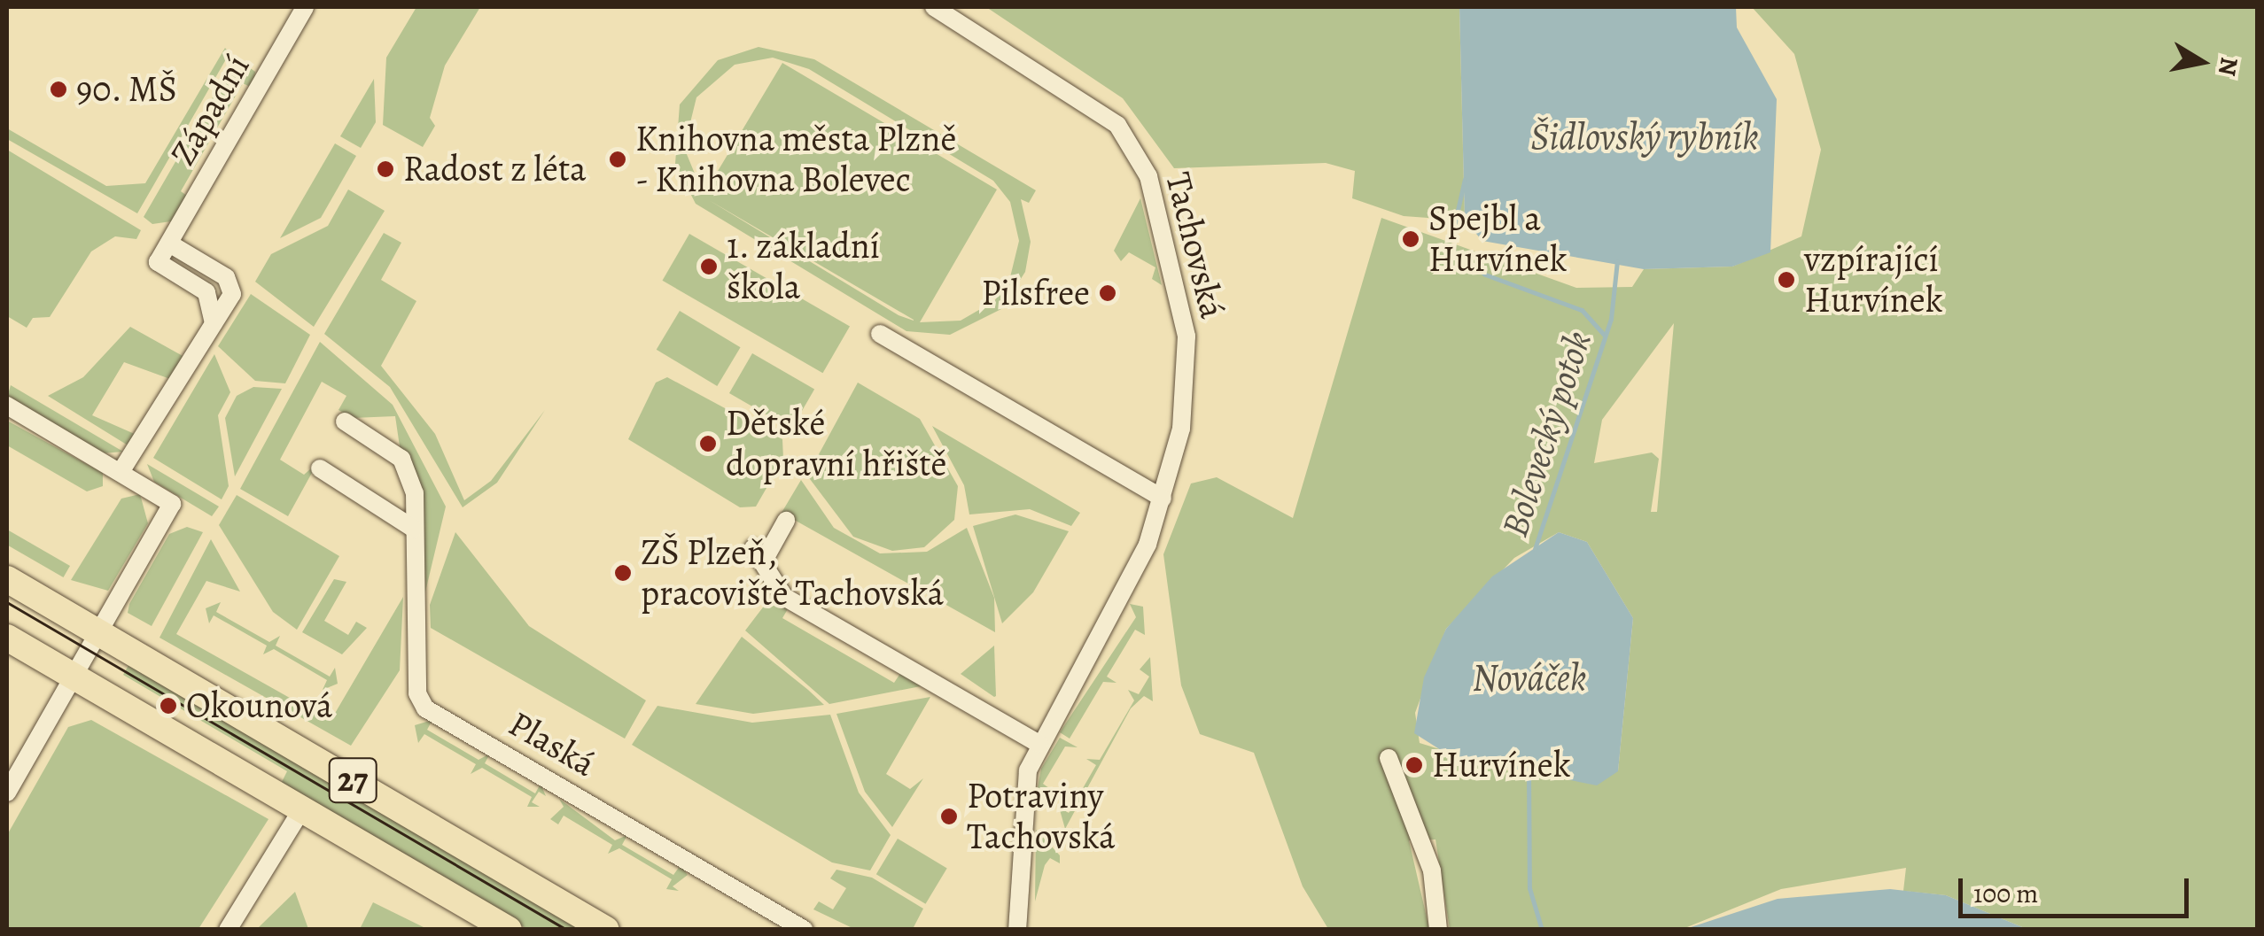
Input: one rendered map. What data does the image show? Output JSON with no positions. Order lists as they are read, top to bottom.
{
  "streets": {
    "main road": ["27"],
    "street": ["Západní", "Tachovská", "Plaská"]
  },
  "water": ["Šidlovský rybník", "Bolevecký potok", "Nováček"],
  "places": [
    "90. MŠ",
    "Knihovna města Plzně - Knihovna Bolevec",
    "Radost z léta",
    "Spejbl a Hurvínek",
    "1. základní škola",
    "vzpírající Hurvínek",
    "Pilsfree",
    "Dětské dopravní hřiště",
    "ZŠ Plzeň, pracoviště Tachovská",
    "Okounová",
    "Hurvínek",
    "Potraviny Tachovská"
  ],
  "scale_bar": "100 m",
  "north": "right"
}
